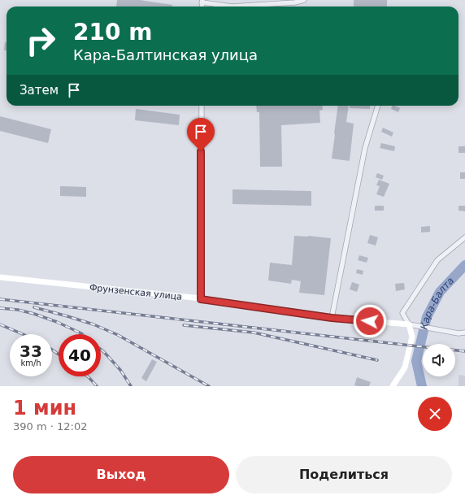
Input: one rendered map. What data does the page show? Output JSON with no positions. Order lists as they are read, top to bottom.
{
  "streets": {
    "street": ["Фрунзенская улица"]
  },
  "water": ["Кара-Балта"],
  "page": {
    "turn": ["210 m", "Кара-Балтинская улица"],
    "then": "Затем",
    "speed": "33 km/h",
    "limit": "40",
    "heading": ["1 мин", "390 m · 12:02"],
    "buttons": ["Выход", "Поделиться"]
  }
}
